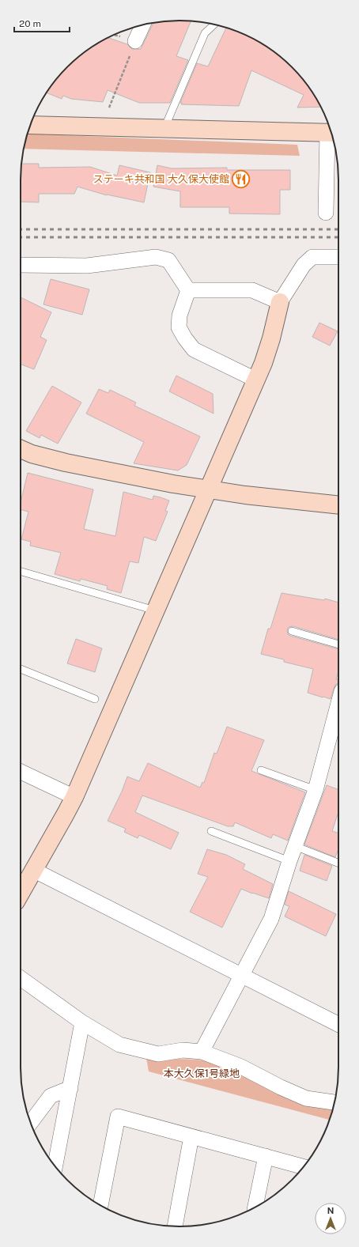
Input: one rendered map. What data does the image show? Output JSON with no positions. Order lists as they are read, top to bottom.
{
  "parks": ["本大久保1号緑地"],
  "places": {
    "restaurant": ["ステーキ共和国 大久保大使館"]
  },
  "scale_bar": "20 m",
  "north": "top"
}
